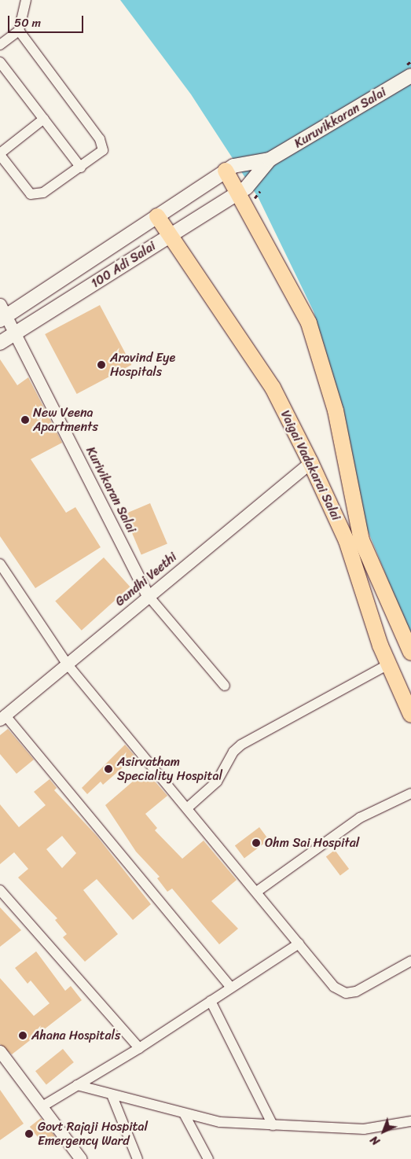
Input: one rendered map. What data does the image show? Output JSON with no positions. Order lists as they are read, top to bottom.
{
  "streets": {
    "main road": ["Kuruvikkaran Salai", "100 Adi Salai", "Vaigai Vadakarai Salai"],
    "street": ["Kurivikaran Salai", "Gandhi Veethi"]
  },
  "crossings": [
    ["Kuruvikkaran Salai", "100 Adi Salai"],
    ["Kuruvikkaran Salai", "Vaigai Vadakarai Salai"],
    ["100 Adi Salai", "Vaigai Vadakarai Salai"],
    ["100 Adi Salai", "Kurivikaran Salai"],
    ["Vaigai Vadakarai Salai", "Gandhi Veethi"],
    ["Kurivikaran Salai", "Gandhi Veethi"]
  ],
  "places": [
    "Aravind Eye Hospitals",
    "New Veena Apartments",
    "Asirvatham Speciality Hospital",
    "Ohm Sai Hospital",
    "Ahana Hospitals",
    "Govt Rajaji Hospital Emergency Ward"
  ],
  "scale_bar": "50 m",
  "north": "bottom left"
}
